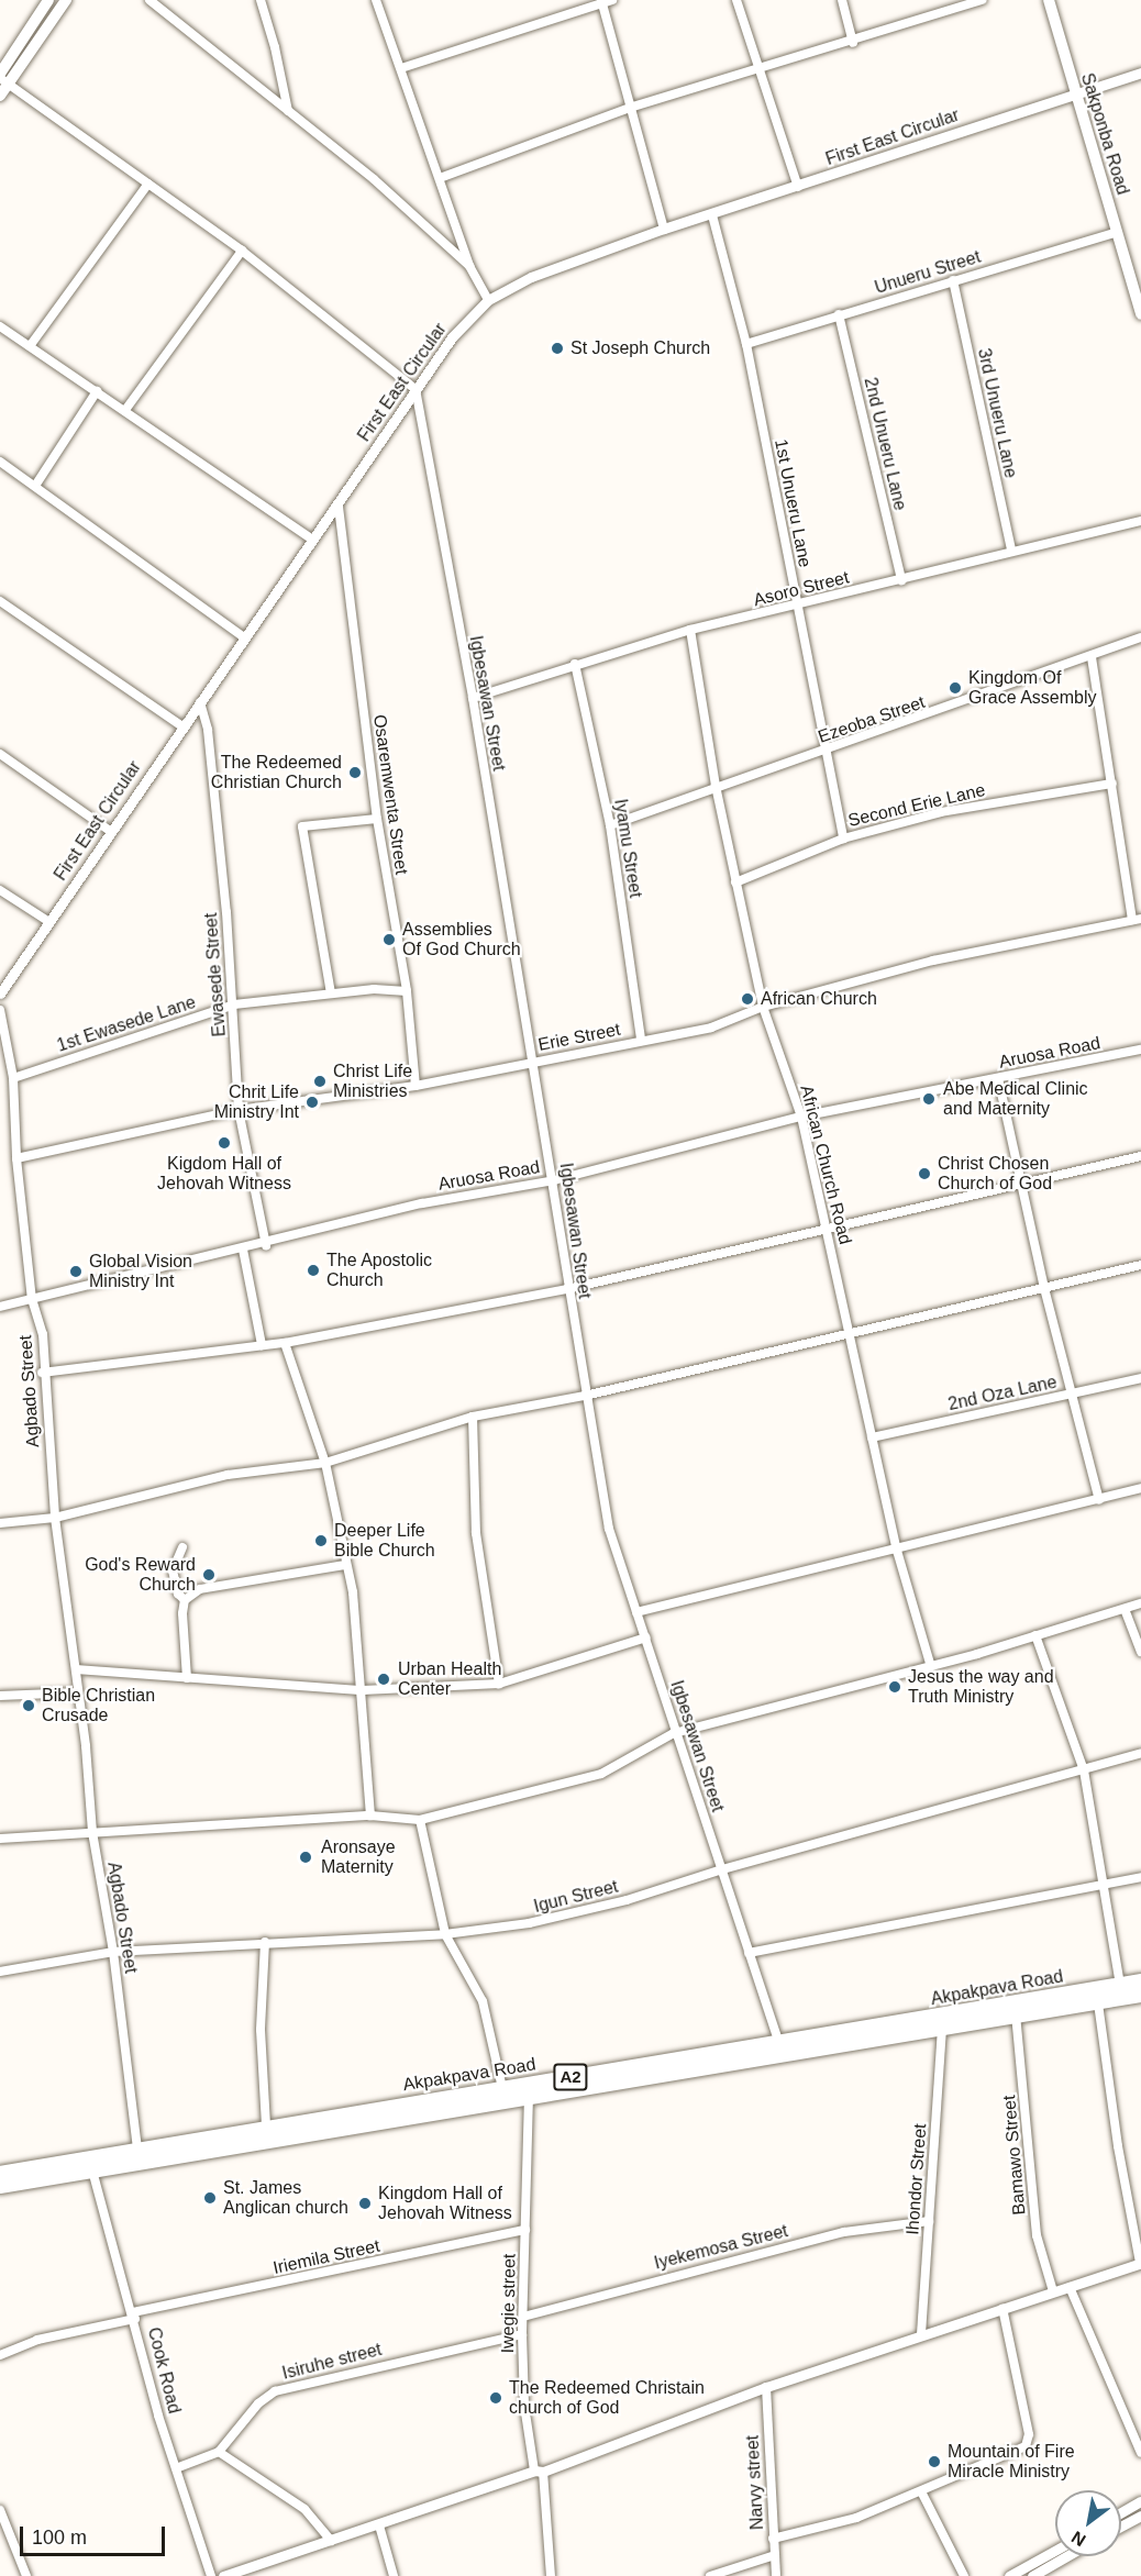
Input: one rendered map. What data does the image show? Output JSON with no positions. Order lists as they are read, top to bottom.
{
  "streets": {
    "highway": ["Akpakpava Road", "A2"],
    "main road": ["Sakponba Road"],
    "street": [
      "First East Circular",
      "Unueru Street",
      "3rd Unueru Lane",
      "2nd Unueru Lane",
      "1st Unueru Lane",
      "Asoro Street",
      "Igbesawan Street",
      "Ezeoba Street",
      "Osaremwenta Street",
      "Second Erie Lane",
      "Iyamu Street",
      "Ewasede Street",
      "1st Ewasede Lane",
      "Erie Street",
      "Aruosa Road",
      "African Church Road",
      "Agbado Street",
      "2nd Oza Lane",
      "Igun Street",
      "Bamawo Street",
      "Ihondor Street",
      "Iyekemosa Street",
      "Iriemila Street",
      "Iwegie street",
      "Isiruhe street",
      "Cook Road",
      "Narvy street"
    ]
  },
  "crossings": [
    ["Sakponba Road", "First East Circular"],
    ["Sakponba Road", "Unueru Street"],
    ["First East Circular", "1st Unueru Lane"],
    ["First East Circular", "Igbesawan Street"],
    ["First East Circular", "Osaremwenta Street"],
    ["First East Circular", "Ewasede Street"],
    ["Unueru Street", "3rd Unueru Lane"],
    ["Unueru Street", "2nd Unueru Lane"],
    ["Unueru Street", "1st Unueru Lane"],
    ["3rd Unueru Lane", "Asoro Street"],
    ["2nd Unueru Lane", "Asoro Street"],
    ["1st Unueru Lane", "Asoro Street"],
    ["1st Unueru Lane", "Ezeoba Street"],
    ["1st Unueru Lane", "Second Erie Lane"],
    ["Asoro Street", "Igbesawan Street"],
    ["Asoro Street", "Iyamu Street"],
    ["Asoro Street", "African Church Road"],
    ["Igbesawan Street", "Erie Street"],
    ["Igbesawan Street", "Aruosa Road"],
    ["Igbesawan Street", "Igun Street"],
    ["Igbesawan Street", "Akpakpava Road"],
    ["Ezeoba Street", "Iyamu Street"],
    ["Ezeoba Street", "African Church Road"],
    ["Osaremwenta Street", "1st Ewasede Lane"],
    ["Osaremwenta Street", "Erie Street"],
    ["Second Erie Lane", "African Church Road"],
    ["Iyamu Street", "Erie Street"],
    ["Ewasede Street", "1st Ewasede Lane"],
    ["Ewasede Street", "Erie Street"],
    ["Ewasede Street", "Aruosa Road"],
    ["1st Ewasede Lane", "Agbado Street"],
    ["Erie Street", "African Church Road"],
    ["Erie Street", "Agbado Street"],
    ["Aruosa Road", "African Church Road"],
    ["Aruosa Road", "Agbado Street"],
    ["African Church Road", "2nd Oza Lane"],
    ["Agbado Street", "Igun Street"],
    ["Agbado Street", "Akpakpava Road"],
    ["Akpakpava Road", "Bamawo Street"],
    ["Akpakpava Road", "Ihondor Street"],
    ["Akpakpava Road", "Iwegie street"],
    ["Akpakpava Road", "Cook Road"],
    ["Ihondor Street", "Iyekemosa Street"],
    ["Iyekemosa Street", "Iwegie street"],
    ["Iriemila Street", "Iwegie street"],
    ["Iriemila Street", "Cook Road"],
    ["Iwegie street", "Isiruhe street"],
    ["Isiruhe street", "Cook Road"]
  ],
  "places": [
    "St Joseph Church",
    "Kingdom Of Grace Assembly",
    "The Redeemed Christian Church",
    "Assemblies Of God Church",
    "African Church",
    "Christ Life Ministries",
    "Abe Medical Clinic and Maternity",
    "Chrit Life Ministry Int",
    "Kigdom Hall of Jehovah Witness",
    "Christ Chosen Church of God",
    "The Apostolic Church",
    "Global Vision Ministry Int",
    "Deeper Life Bible Church",
    "God's Reward Church",
    "Urban Health Center",
    "Jesus the way and Truth Ministry",
    "Bible Christian Crusade",
    "Aronsaye Maternity",
    "St. James Anglican church",
    "Kingdom Hall of Jehovah Witness",
    "The Redeemed Christain church of God",
    "Mountain of Fire Miracle Ministry"
  ],
  "scale_bar": "100 m",
  "north": "bottom left"
}
